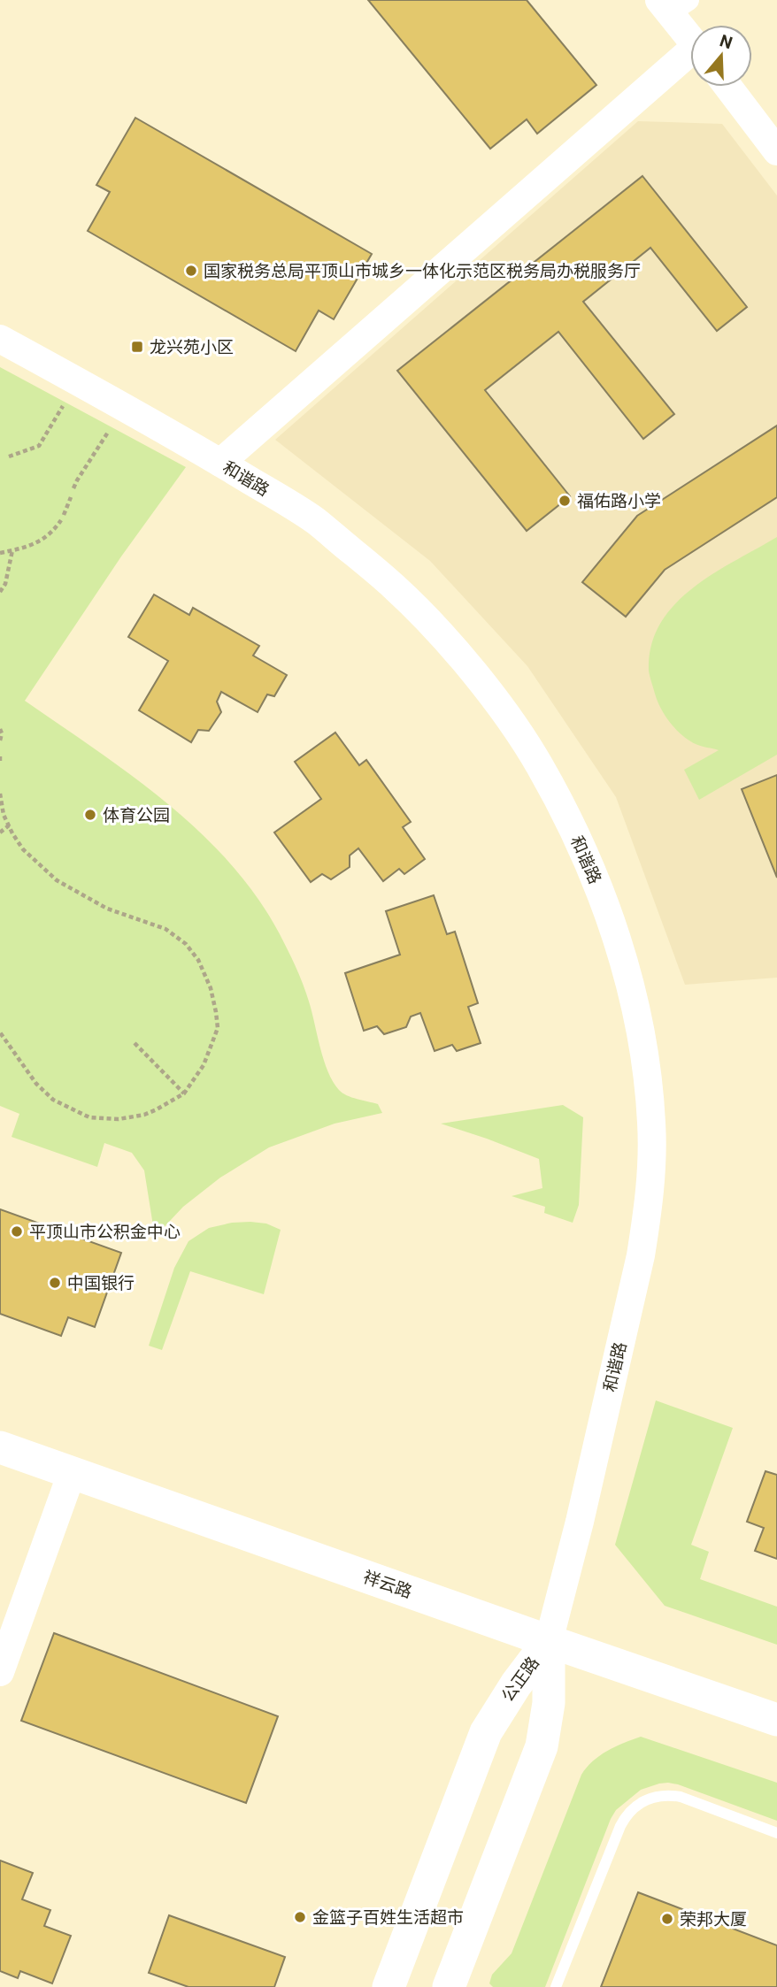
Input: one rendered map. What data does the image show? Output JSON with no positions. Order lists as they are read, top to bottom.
{
  "streets": {
    "main road": ["祥云路", "公正路"],
    "street": ["和谐路"]
  },
  "crossings": [
    ["和谐路", "祥云路"],
    ["和谐路", "公正路"],
    ["祥云路", "公正路"]
  ],
  "places": {
    "other": [
      "国家税务总局平顶山市城乡一体化示范区税务局办税服务厅",
      "福佑路小学",
      "体育公园",
      "平顶山市公积金中心",
      "中国银行",
      "金篮子百姓生活超市",
      "荣邦大厦"
    ],
    "transit": ["龙兴苑小区"]
  },
  "north": "top"
}
